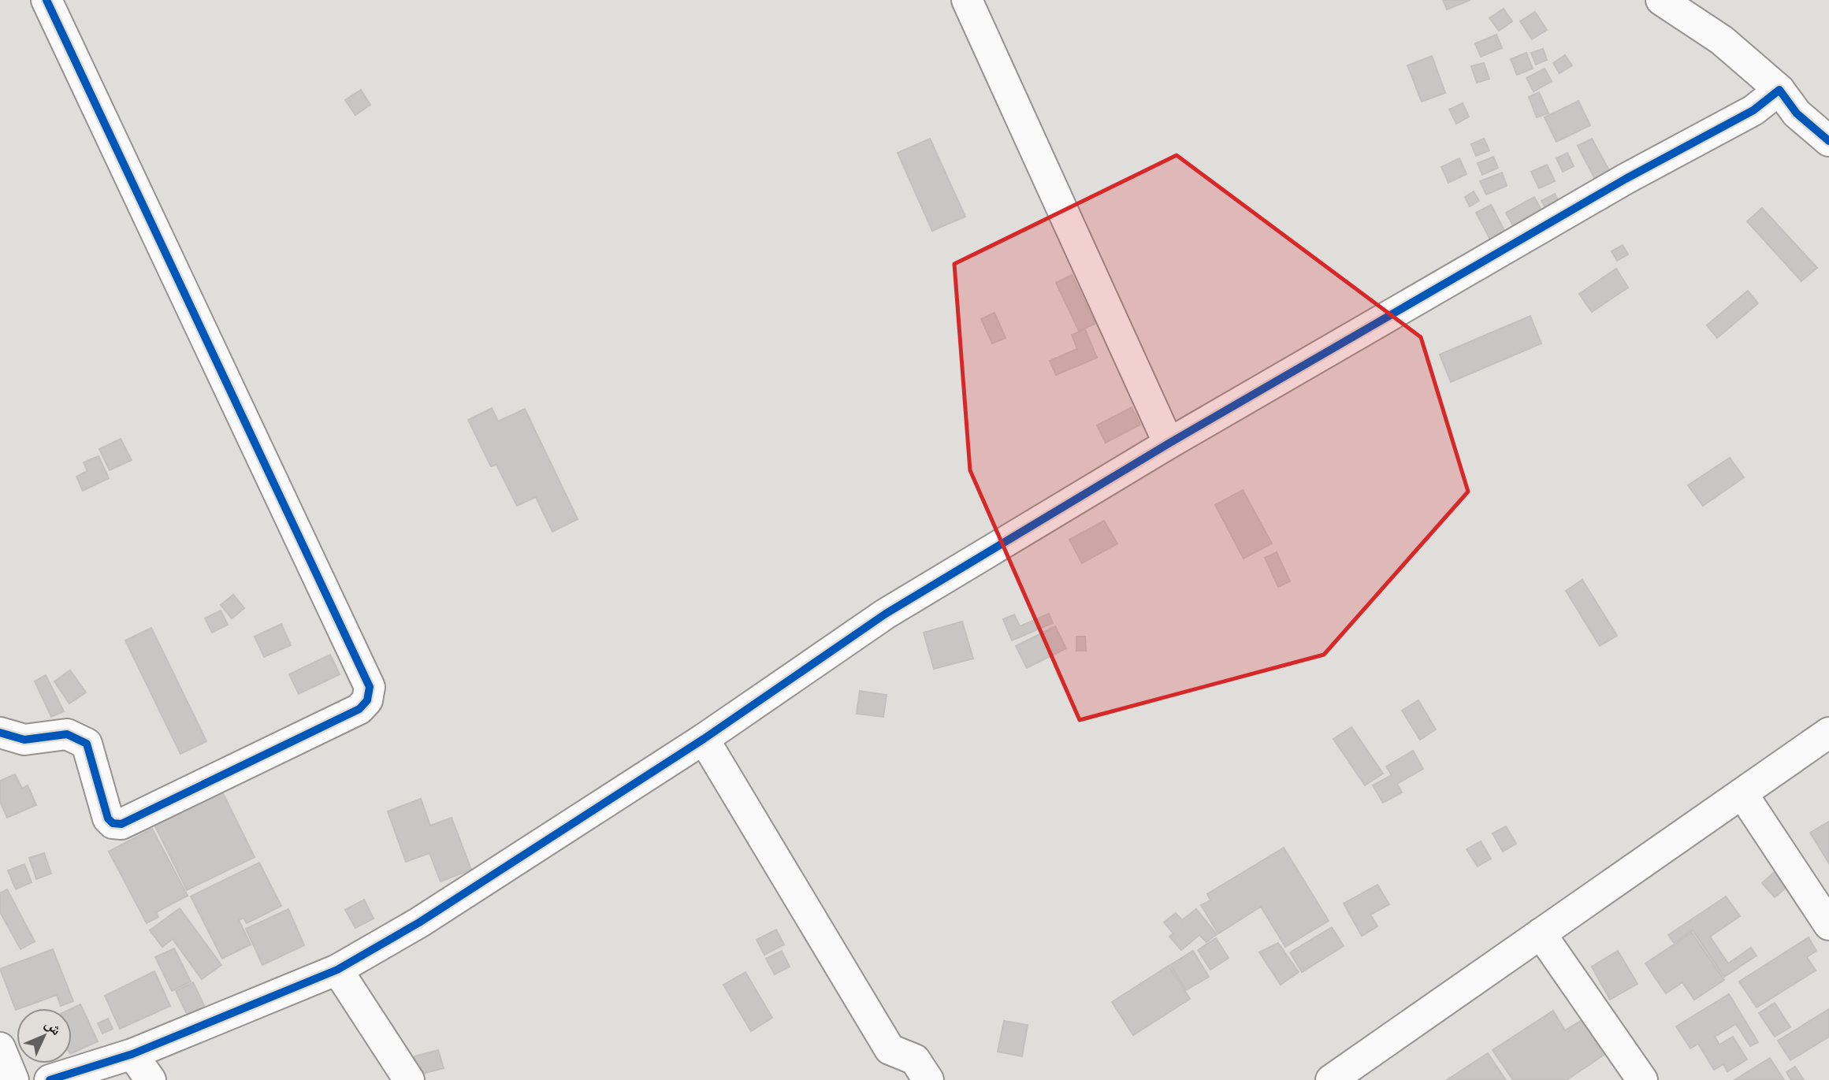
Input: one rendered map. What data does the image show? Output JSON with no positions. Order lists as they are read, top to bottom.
{
  "north": "top right"
}
